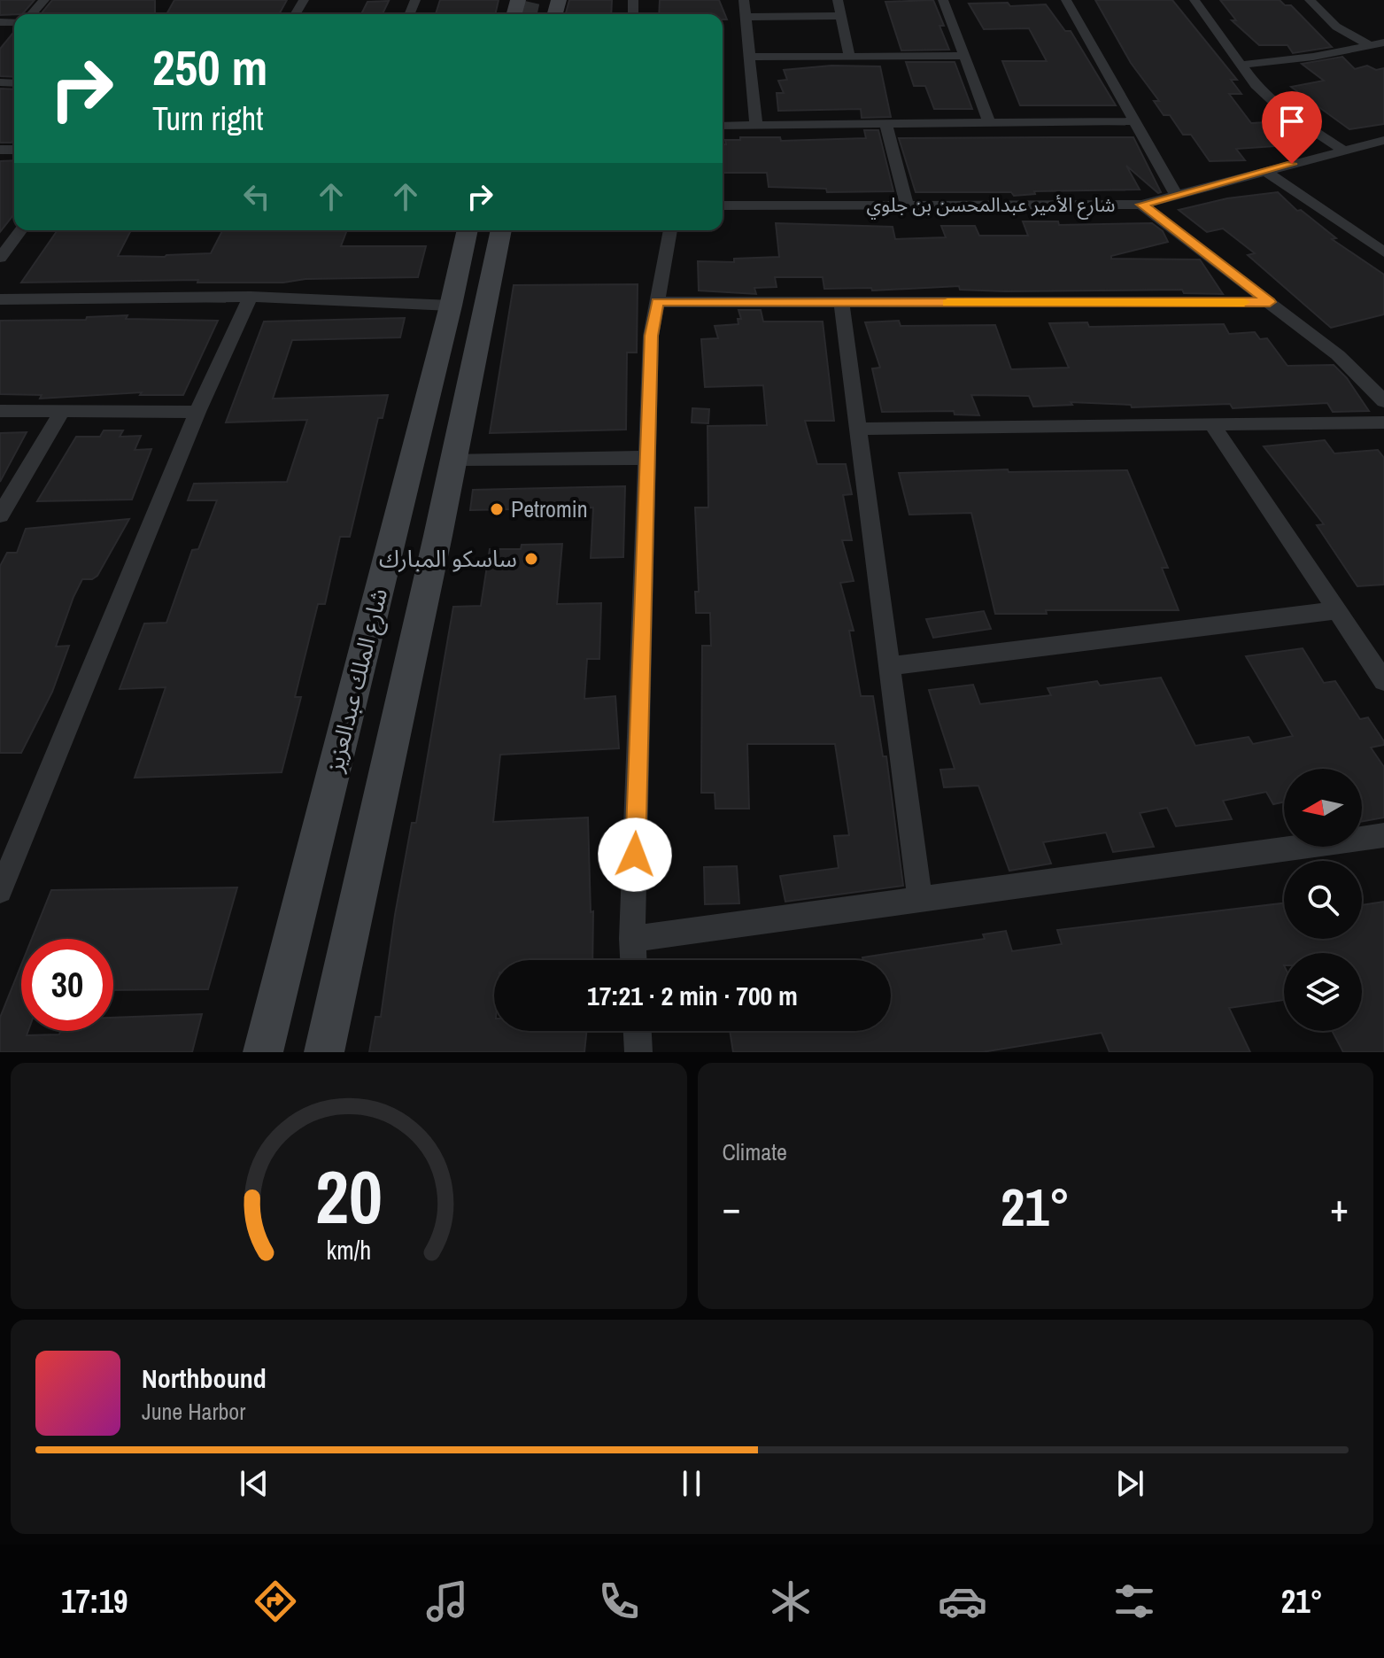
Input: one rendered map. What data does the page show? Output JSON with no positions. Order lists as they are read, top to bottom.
{
  "streets": {
    "street": ["شارع الأمير عبدالمحسن بن جلوي", "شارع الملك عبدالعزيز"]
  },
  "places": ["Petromin", "ساسكو المبارك"],
  "north": "left",
  "page": {
    "turn": ["250 m", "Turn right"],
    "limit": "30",
    "trip": "17:21 · 2 min · 700 m",
    "tile": "Climate",
    "heat": ["−", "21°", "+"],
    "song": ["Northbound", "June Harbor"],
    "tabs": ["17:19", "21°"],
    "gauge": ["20", "km/h"]
  }
}
